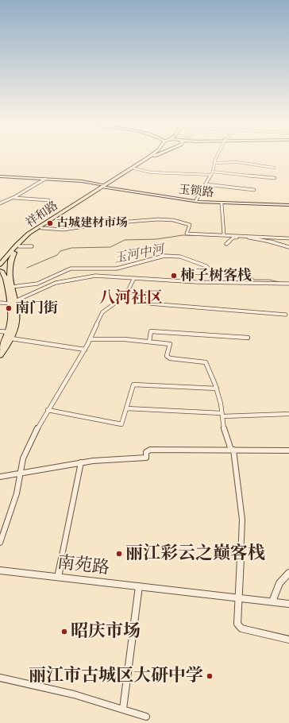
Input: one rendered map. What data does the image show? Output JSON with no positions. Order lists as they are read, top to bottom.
{
  "streets": {
    "highway": ["祥和路"],
    "street": ["玉锁路", "南苑路"]
  },
  "crossings": [
    ["玉锁路", "祥和路"]
  ],
  "districts": ["八河社区"],
  "water": ["玉河中河"],
  "places": [
    "古城建材市场",
    "柿子树客栈",
    "南门街",
    "丽江彩云之巅客栈",
    "昭庆市场",
    "丽江市古城区大研中学"
  ]
}
